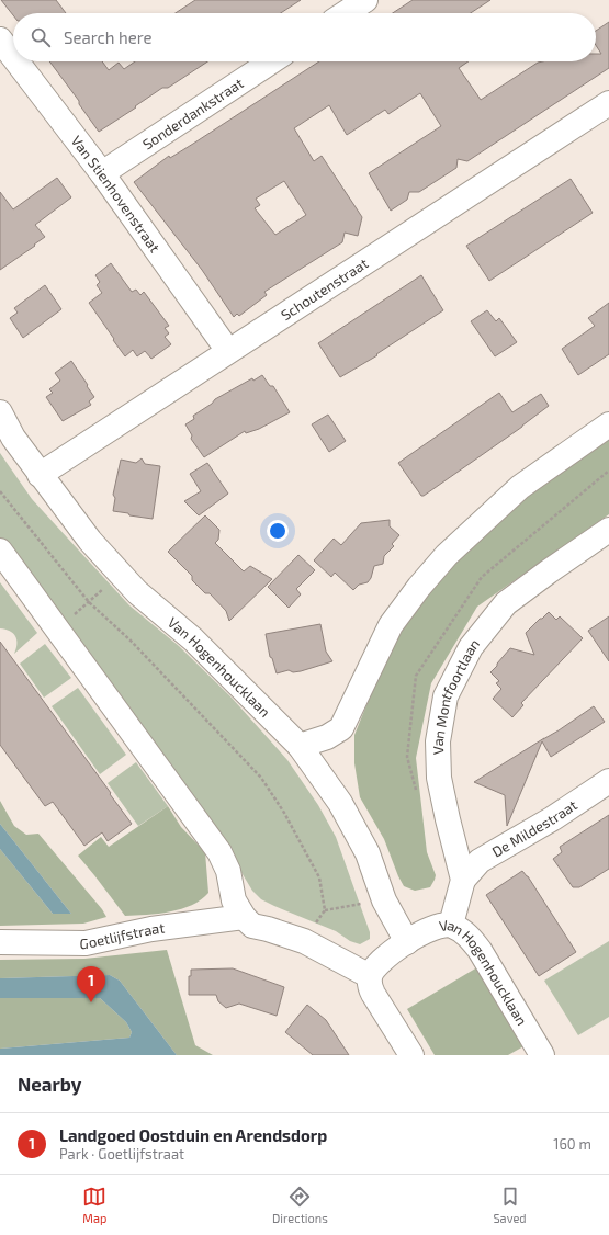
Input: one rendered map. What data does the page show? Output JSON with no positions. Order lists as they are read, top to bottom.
{
  "streets": {
    "street": [
      "Sonderdankstraat",
      "Van Stienhovenstraat",
      "Schoutenstraat",
      "Van Hogenhoucklaan",
      "Van Montfoortlaan",
      "De Mildestraat",
      "Goetlijfstraat"
    ]
  },
  "crossings": [
    ["Sonderdankstraat", "Van Stienhovenstraat"],
    ["Van Stienhovenstraat", "Schoutenstraat"],
    ["Schoutenstraat", "Van Hogenhoucklaan"],
    ["Van Hogenhoucklaan", "Van Montfoortlaan"],
    ["Van Montfoortlaan", "De Mildestraat"]
  ],
  "page": {
    "search": "Search here",
    "pins": "1",
    "heading": "Nearby",
    "list": [
      {
        "mark": "1",
        "name": "Landgoed Oostduin en Arendsdorp",
        "note": "Park · Goetlijfstraat",
        "value": "160 m"
      }
    ],
    "nav": ["Map", "Directions", "Saved"]
  }
}
